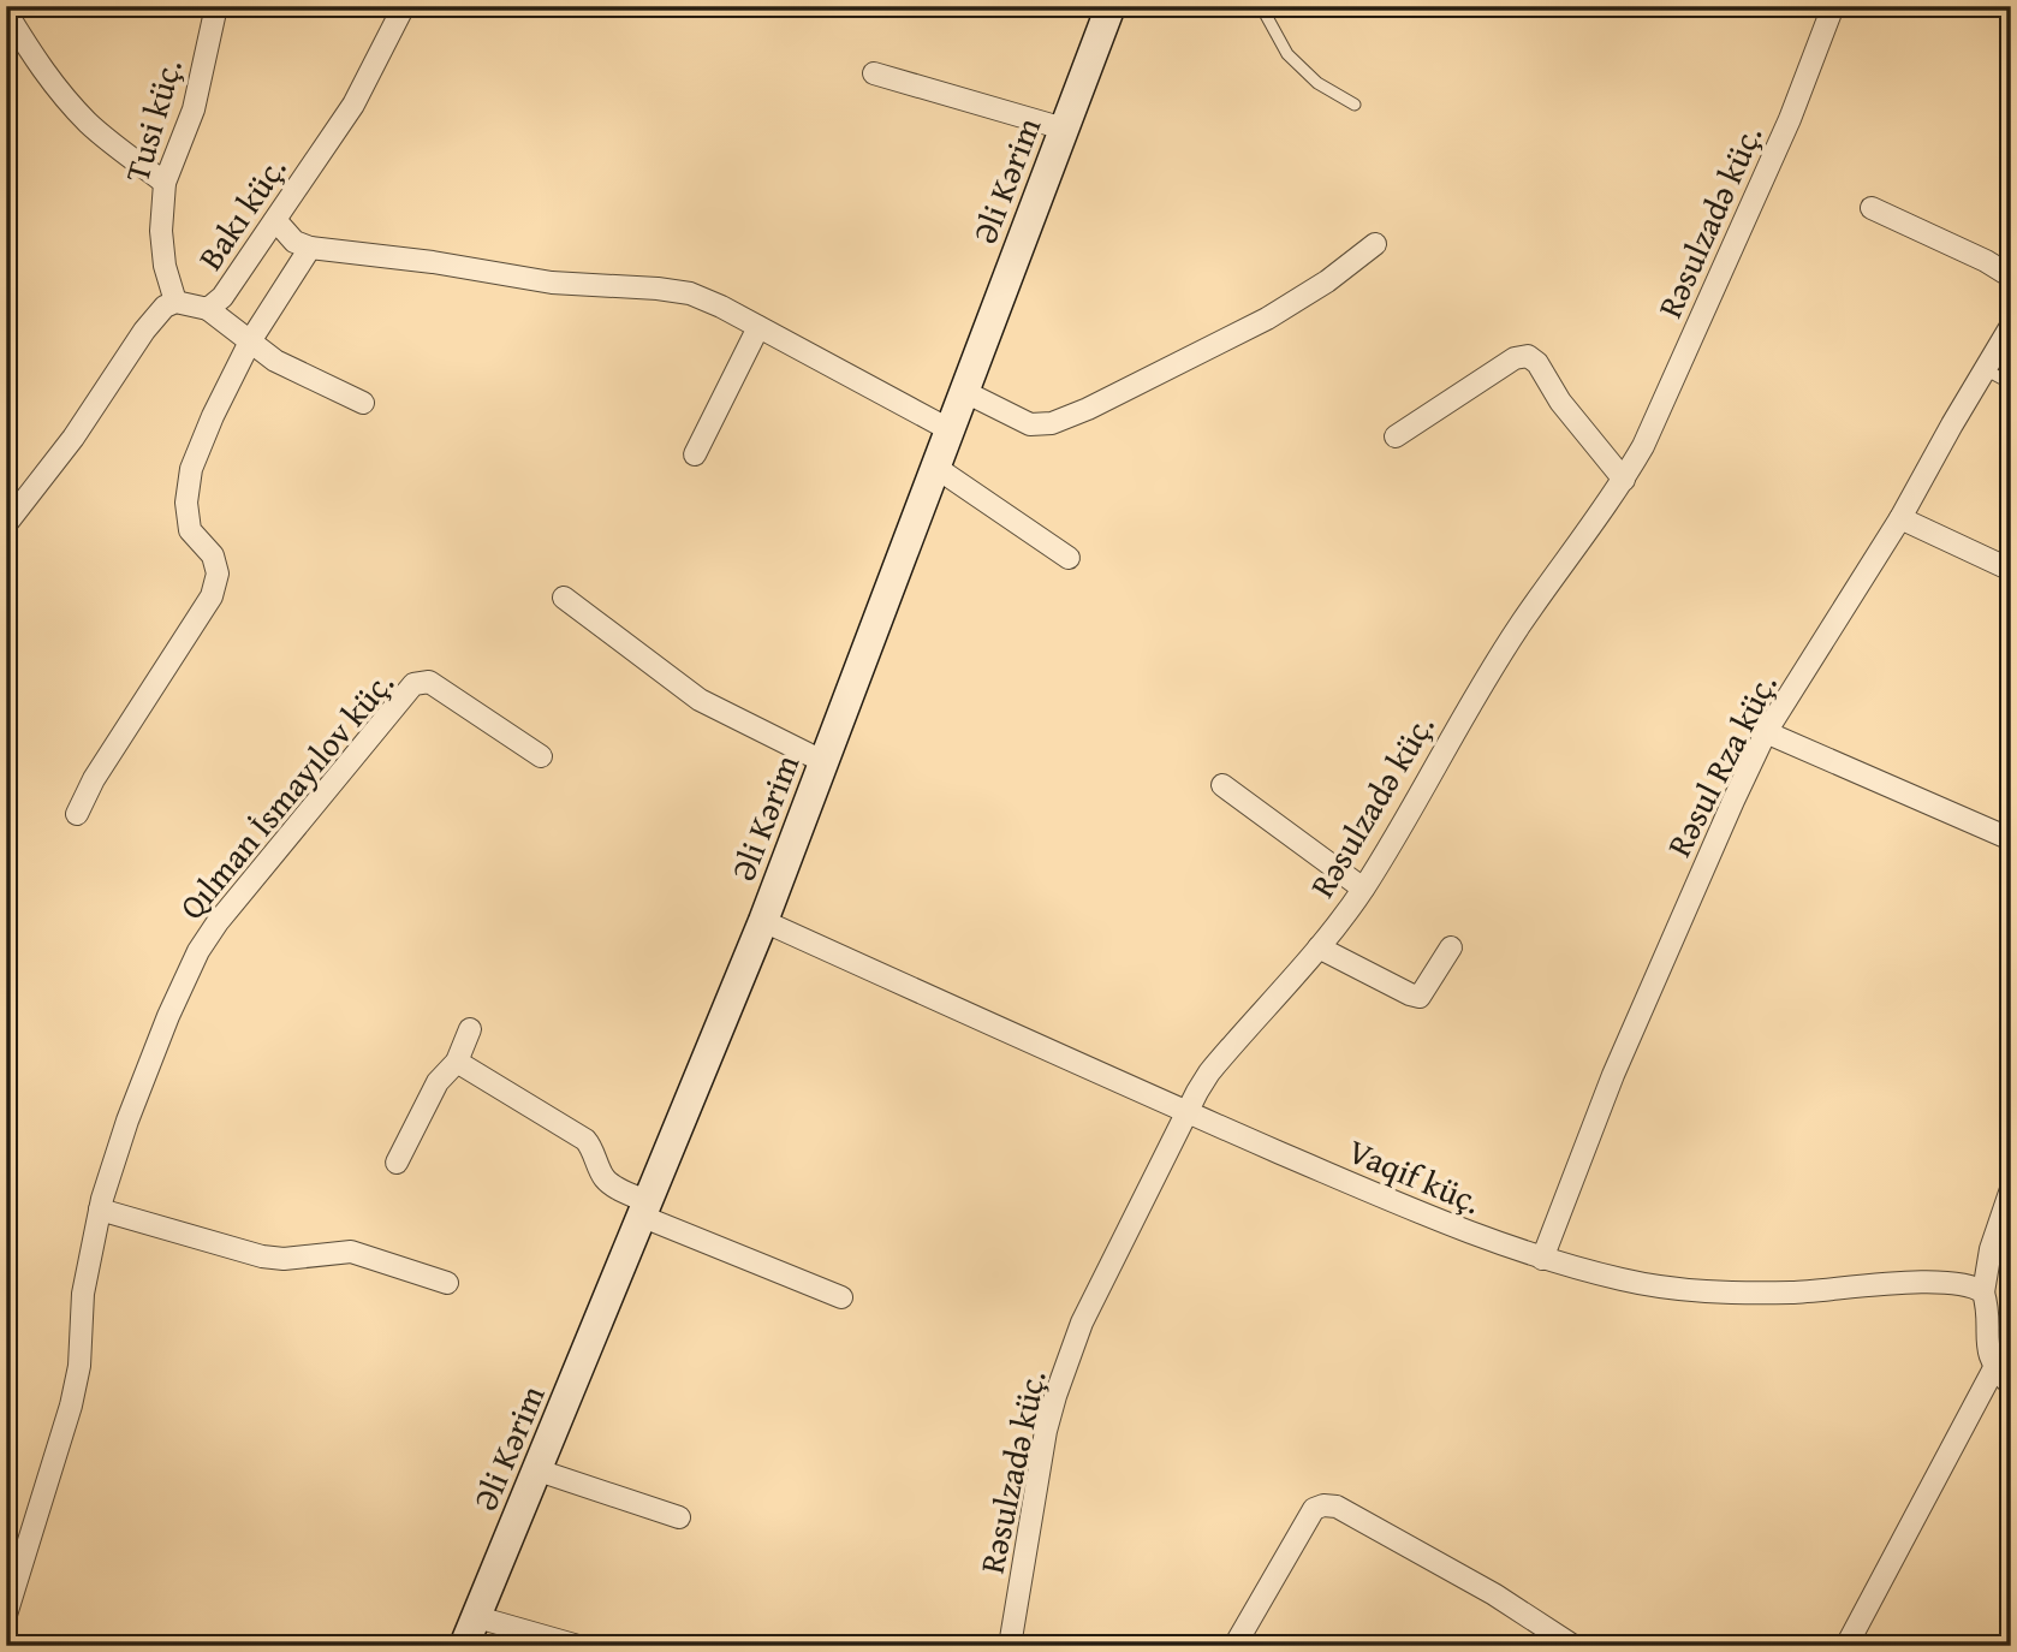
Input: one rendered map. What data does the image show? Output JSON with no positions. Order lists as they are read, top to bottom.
{
  "streets": {
    "main road": ["Əli Kərim"],
    "street": [
      "Tusi küç.",
      "Bakı küç.",
      "Rəsulzadə küç.",
      "Rəsul Rza küç.",
      "Qılman İsmayılov küç.",
      "Vaqif küç."
    ]
  },
  "crossings": [
    ["Tusi küç.", "Bakı küç."],
    ["Əli Kərim", "Vaqif küç."],
    ["Rəsulzadə küç.", "Vaqif küç."],
    ["Rəsul Rza küç.", "Vaqif küç."]
  ]
}
